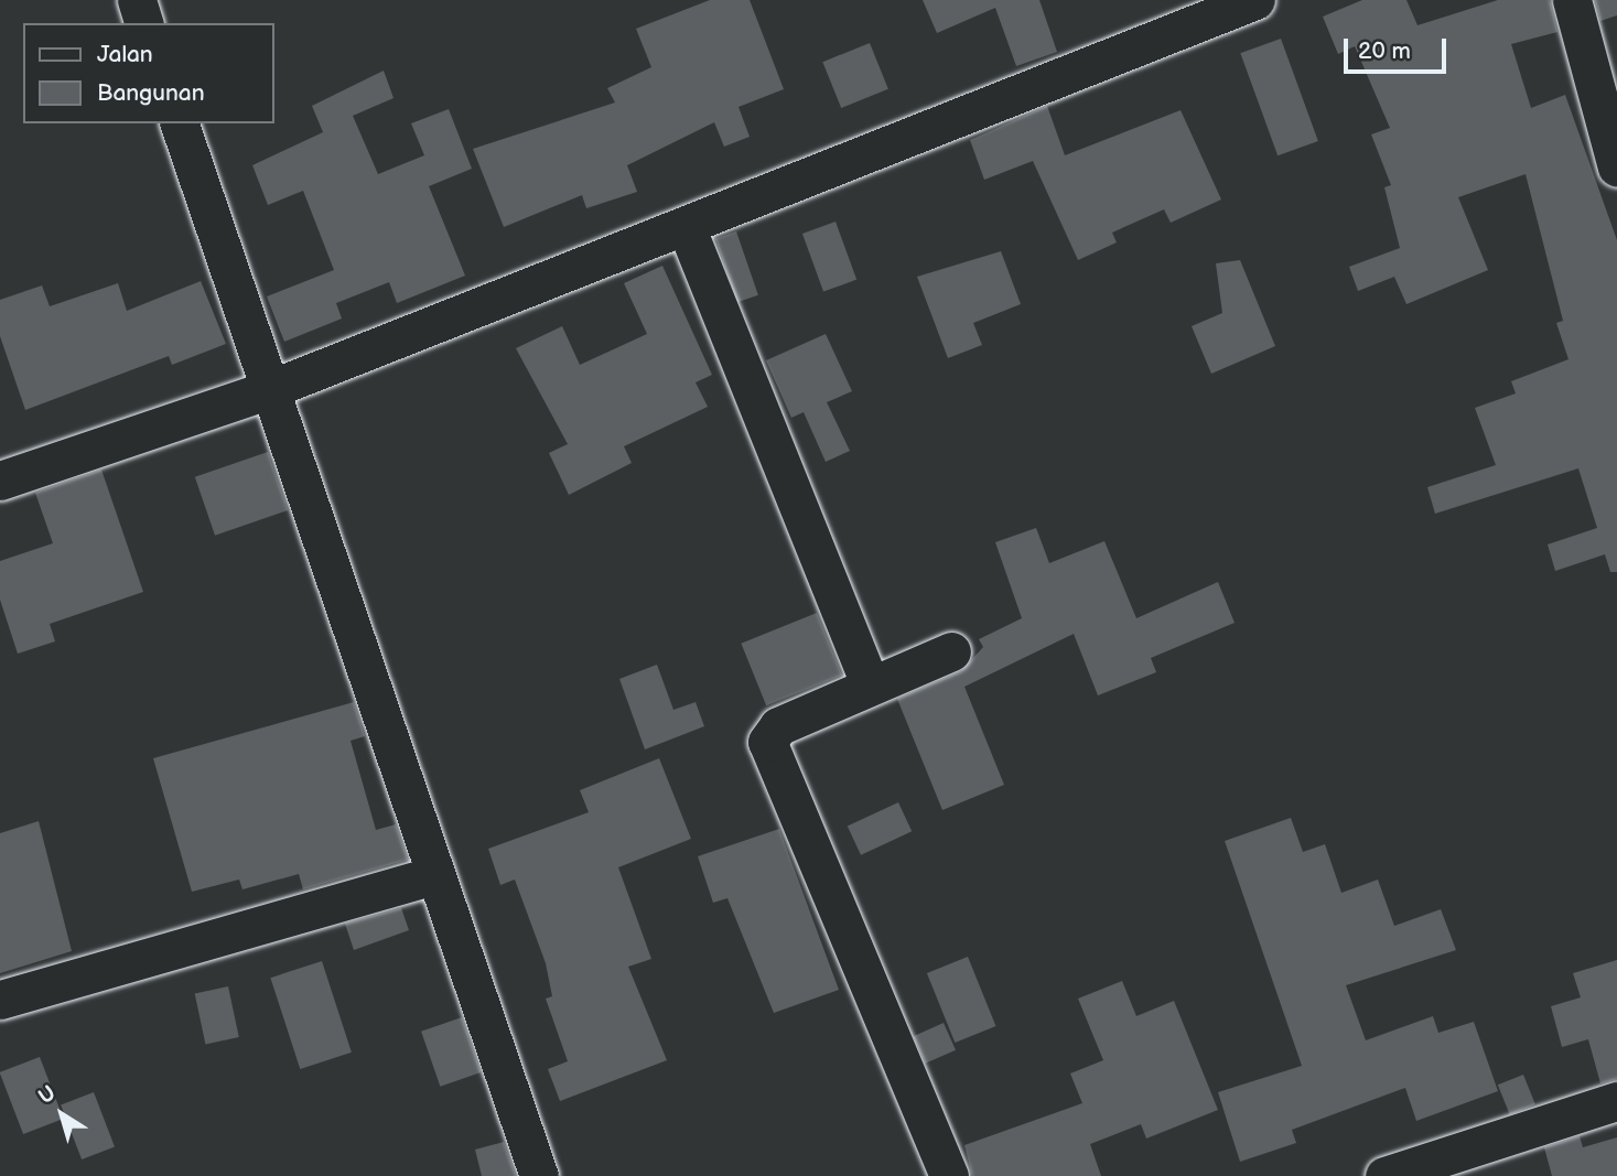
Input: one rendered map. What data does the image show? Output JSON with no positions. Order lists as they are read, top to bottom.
{
  "legend": ["Jalan", "Bangunan"],
  "scale_bar": "20 m",
  "north": "top left"
}
